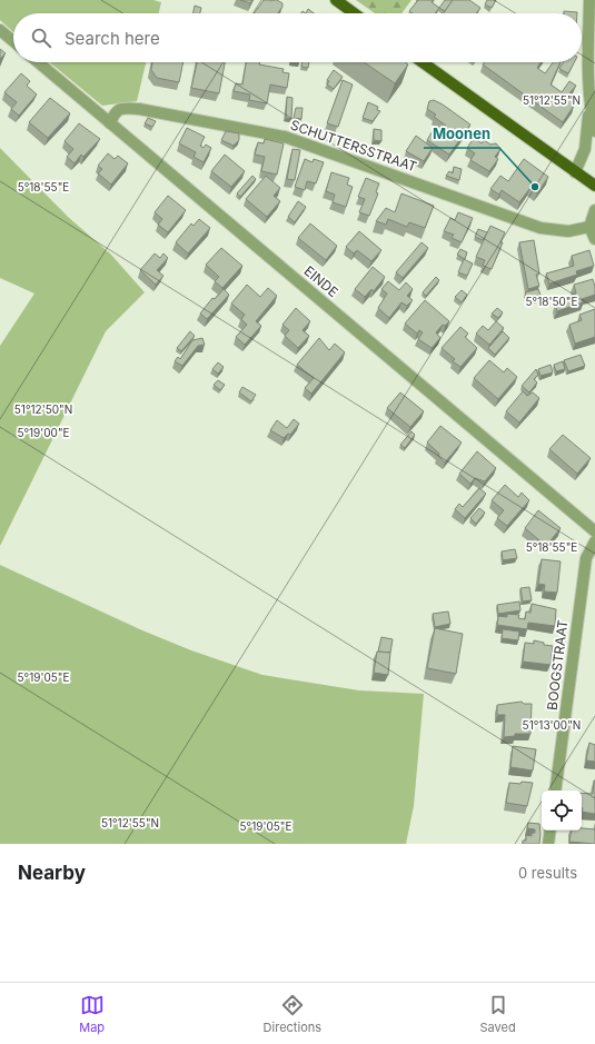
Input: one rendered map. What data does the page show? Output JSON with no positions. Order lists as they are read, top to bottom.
{
  "streets": {
    "street": ["SCHUTTERSSTRAAT", "EINDE", "BOOGSTRAAT"]
  },
  "crossings": [
    ["SCHUTTERSSTRAAT", "EINDE"]
  ],
  "places": ["Moonen"],
  "page": {
    "search": "Search here",
    "heading": ["Nearby", "0 results"],
    "nav": ["Map", "Directions", "Saved"]
  },
  "coordinates": [
    "51°12'55\"N",
    "5°18'55\"E",
    "5°18'50\"E",
    "51°12'50\"N",
    "5°19'00\"E",
    "5°19'05\"E",
    "51°13'00\"N"
  ]
}
